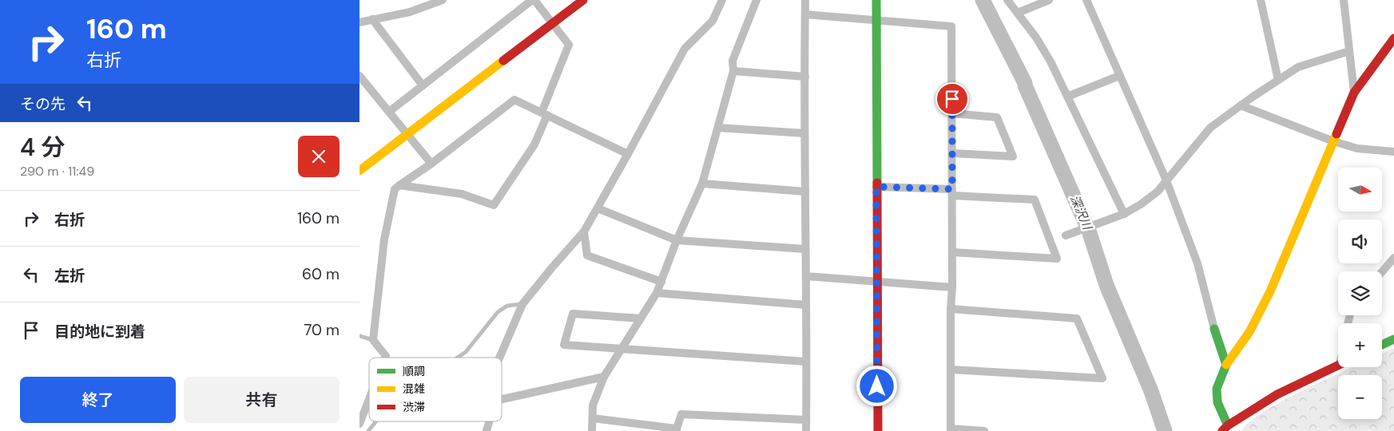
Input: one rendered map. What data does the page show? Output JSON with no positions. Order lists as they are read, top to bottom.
{
  "water": ["深沢川"],
  "legend": ["順調", "混雑", "渋滞"],
  "north": "right",
  "page": {
    "turn": ["160 m", "右折"],
    "then": "その先",
    "heading": ["4 分", "290 m · 11:49"],
    "map_buttons": ["+", "−"],
    "list": [
      {
        "name": "右折",
        "value": "160 m"
      },
      {
        "name": "左折",
        "value": "60 m"
      },
      {
        "name": "目的地に到着",
        "value": "70 m"
      }
    ],
    "buttons": ["終了", "共有"]
  }
}
